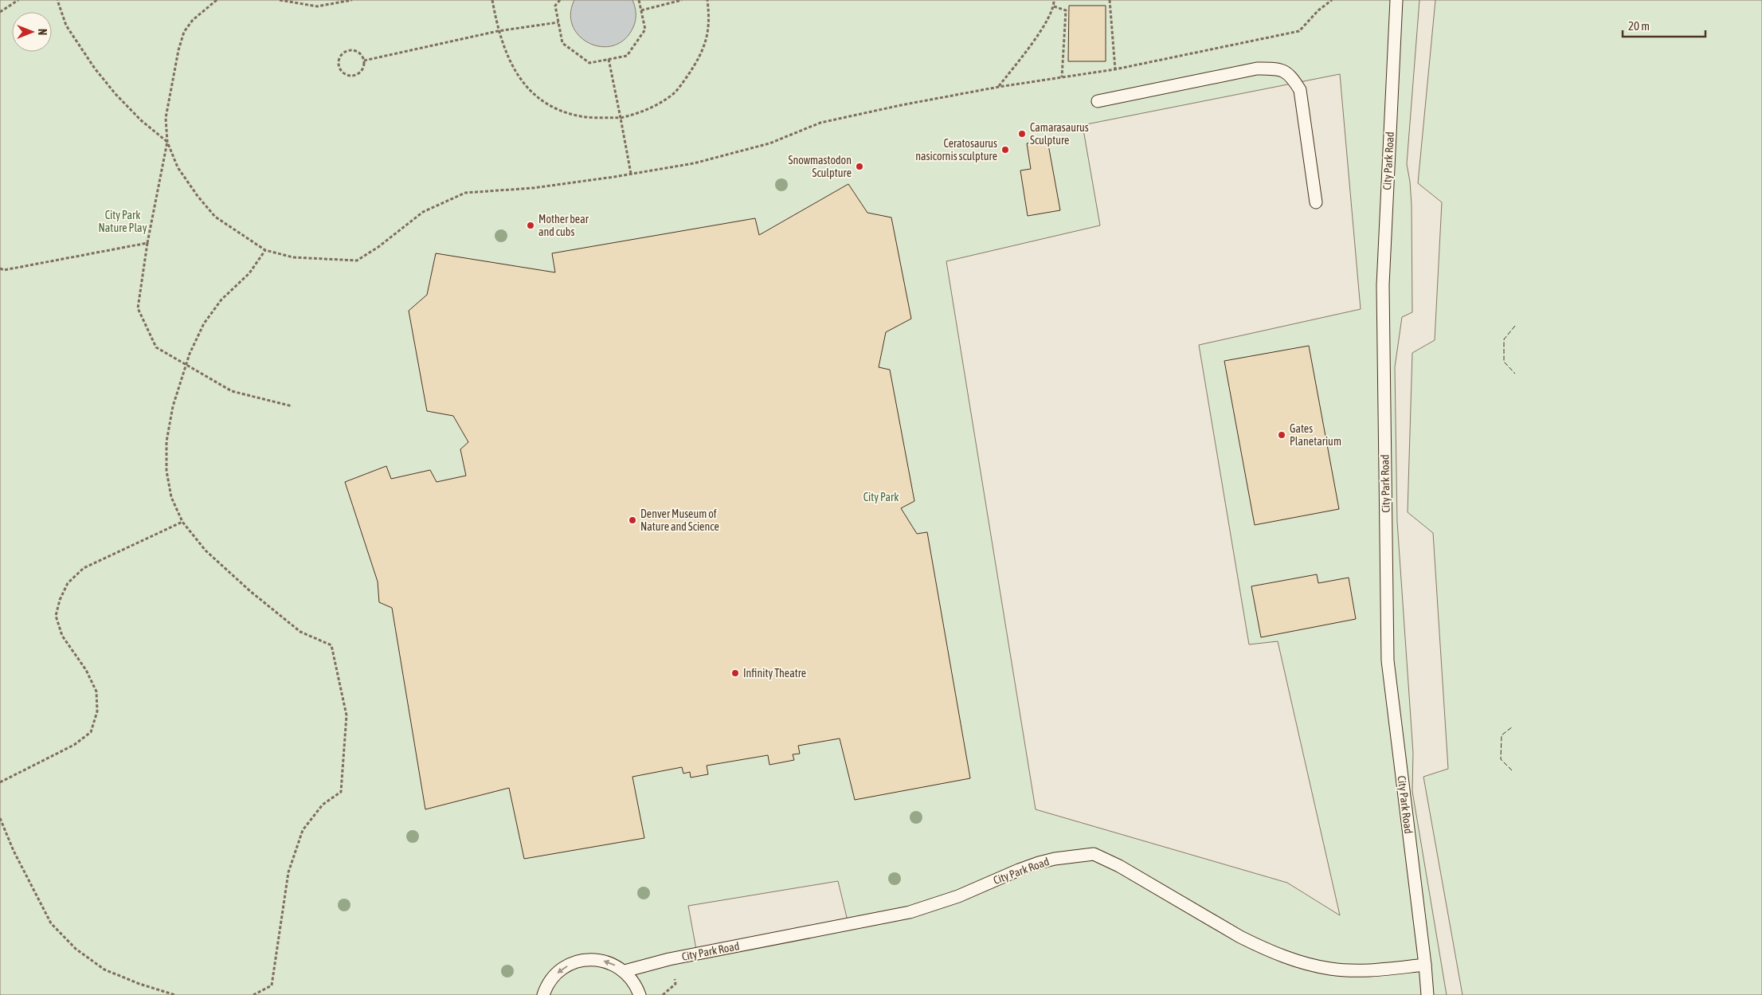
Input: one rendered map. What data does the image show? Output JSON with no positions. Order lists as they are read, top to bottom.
{
  "streets": {
    "lane": ["City Park Road"]
  },
  "parks": ["City Park Nature Play", "City Park"],
  "places": [
    "Camarasaurus Sculpture",
    "Ceratosaurus nasicornis sculpture",
    "Snowmastodon Sculpture",
    "Mother bear and cubs",
    "Gates Planetarium",
    "Denver Museum of Nature and Science",
    "Infinity Theatre"
  ],
  "scale_bar": "20 m",
  "north": "right"
}
